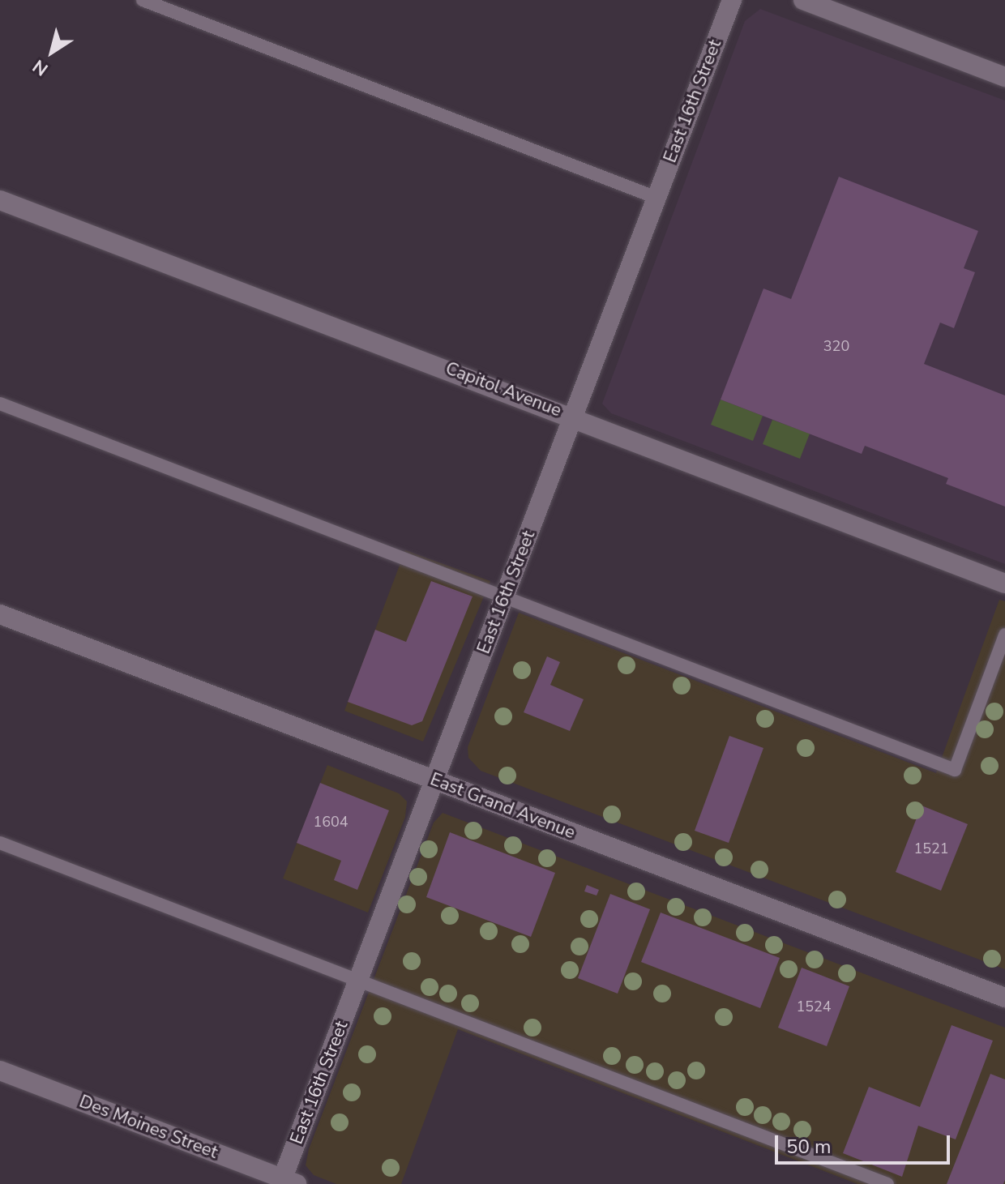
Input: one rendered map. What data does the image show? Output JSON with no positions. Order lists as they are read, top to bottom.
{
  "streets": {
    "street": [
      "East 16th Street",
      "Capitol Avenue",
      "East Grand Avenue",
      "Des Moines Street"
    ]
  },
  "crossings": [
    ["East 16th Street", "Capitol Avenue"],
    ["East 16th Street", "East Grand Avenue"],
    ["East 16th Street", "Des Moines Street"]
  ],
  "house_numbers": [
    "320",
    "1604",
    "1521",
    "1524"
  ],
  "scale_bar": "50 m",
  "north": "bottom left"
}
